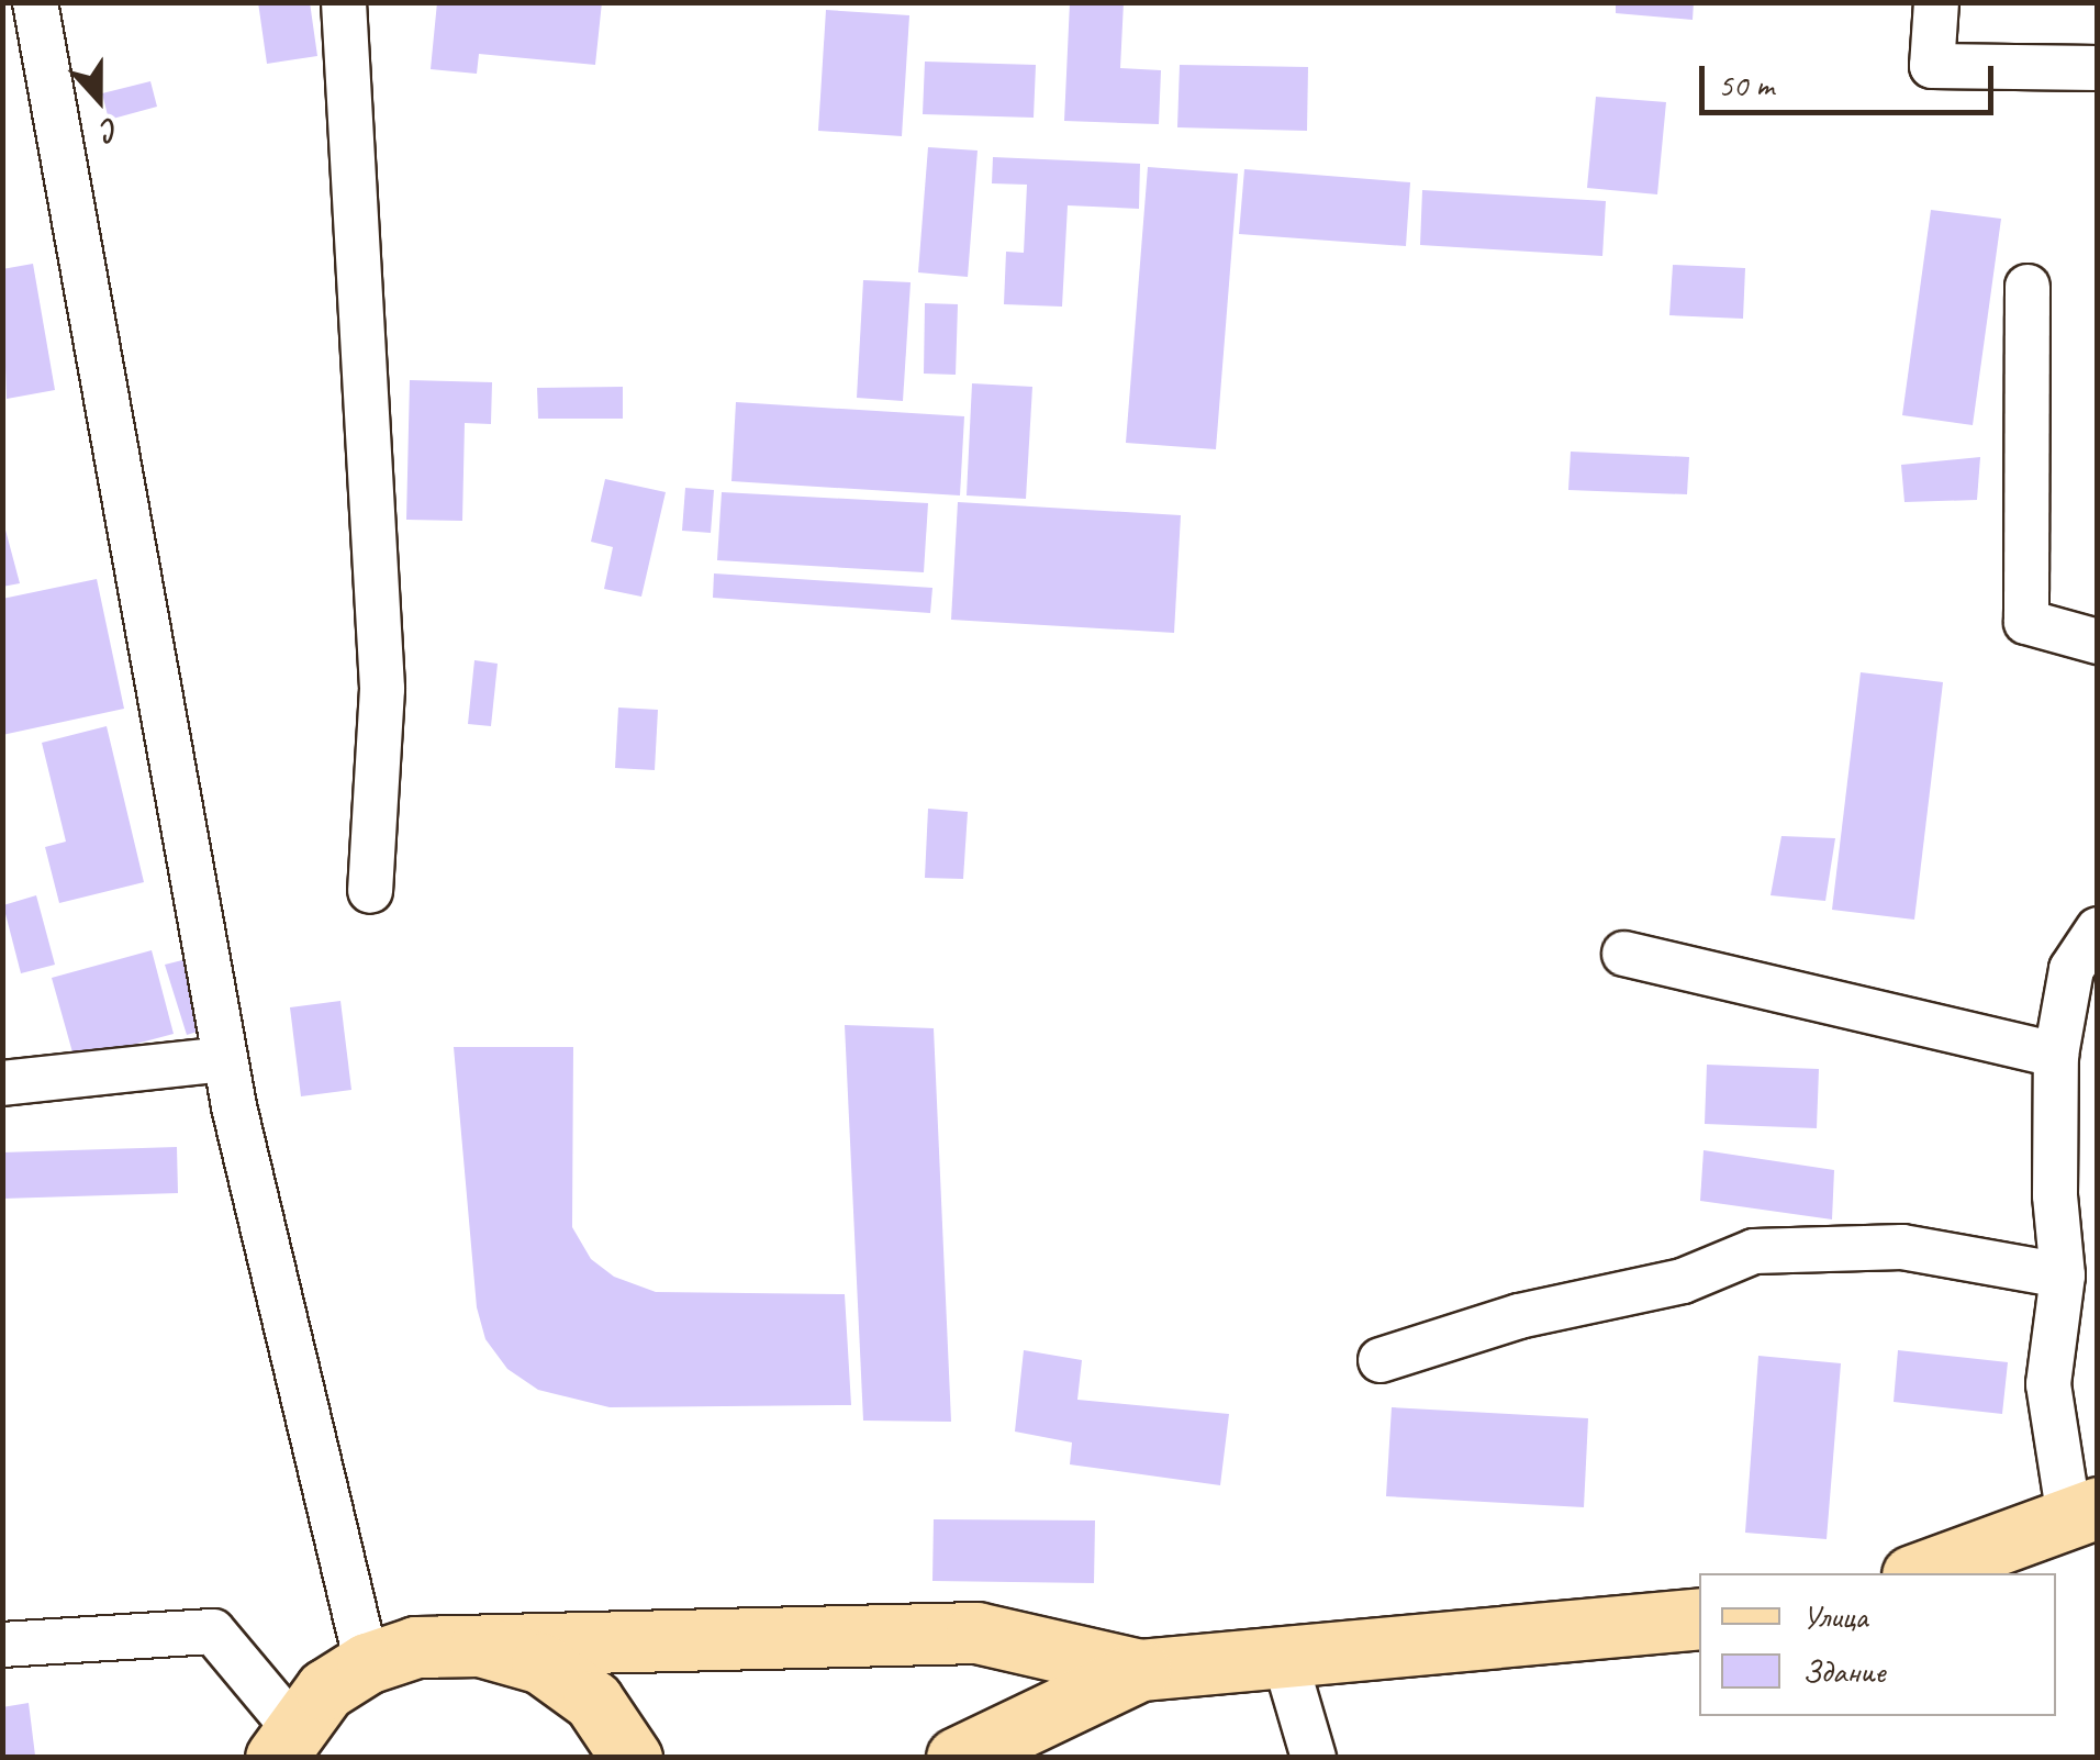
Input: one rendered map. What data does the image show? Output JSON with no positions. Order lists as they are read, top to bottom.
{
  "legend": ["Улица", "Здание"],
  "scale_bar": "50 m",
  "north": "bottom"
}
